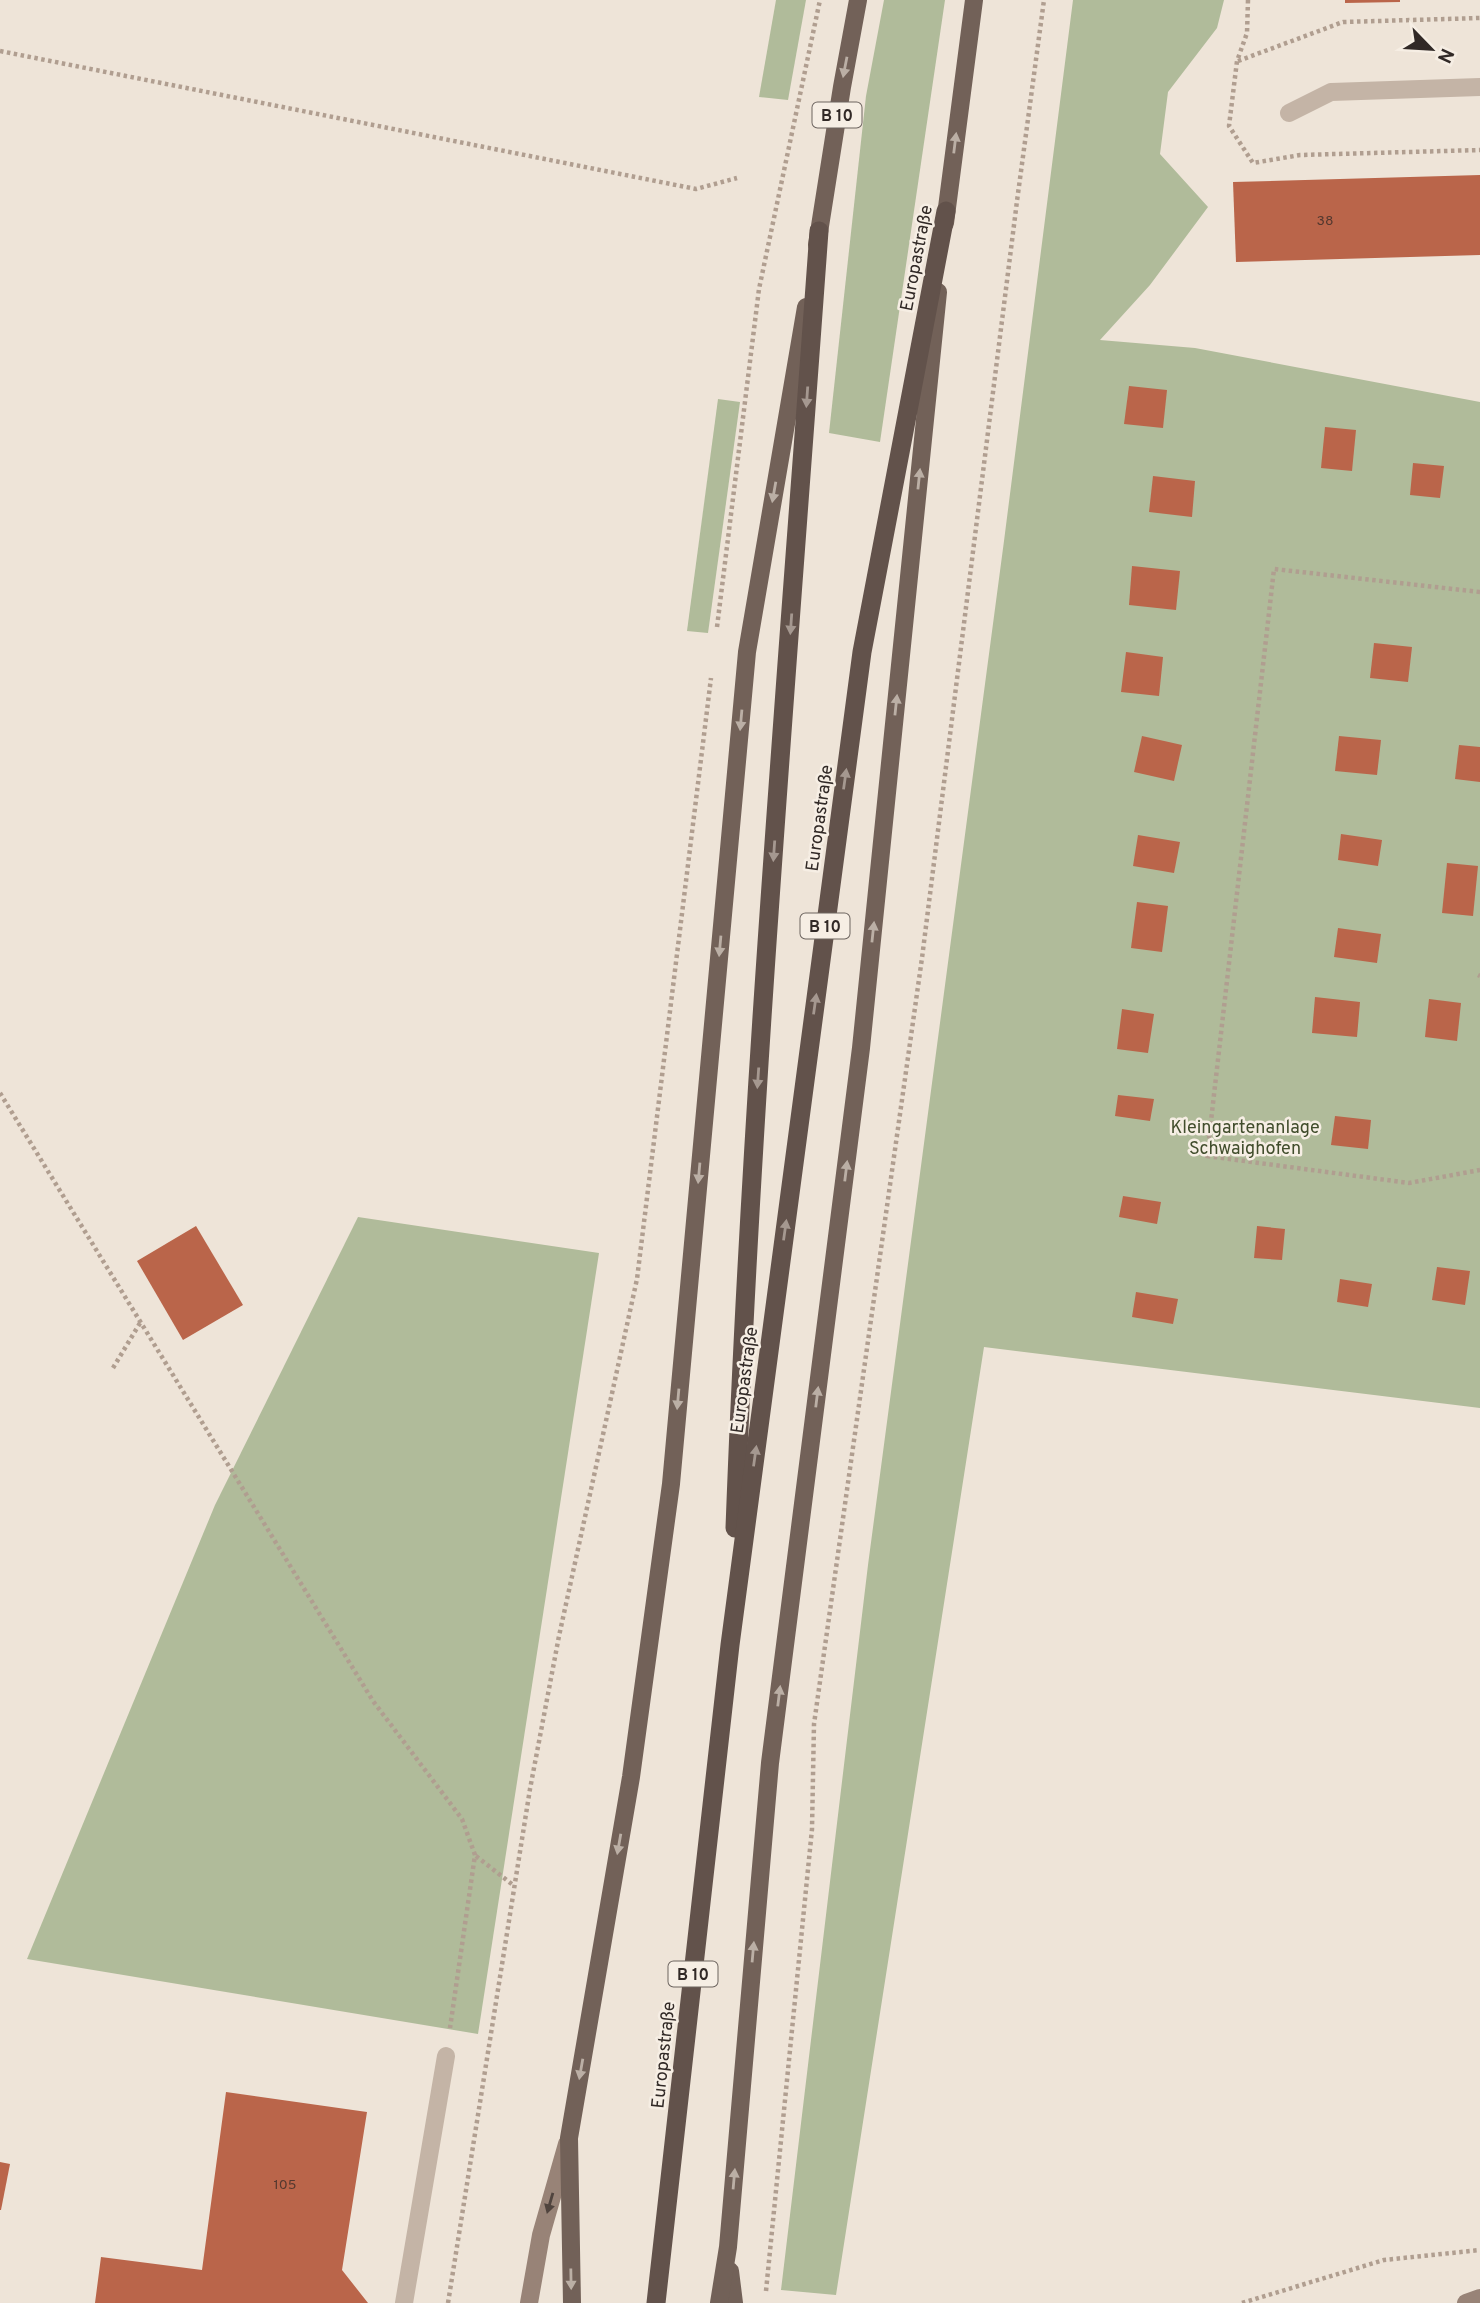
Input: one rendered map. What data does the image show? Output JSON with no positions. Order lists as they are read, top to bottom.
{
  "streets": {
    "highway": ["B 10", "Europastraße"]
  },
  "parks": ["Kleingartenanlage Schwaighofen"],
  "house_numbers": ["38", "105"],
  "north": "bottom right"
}
